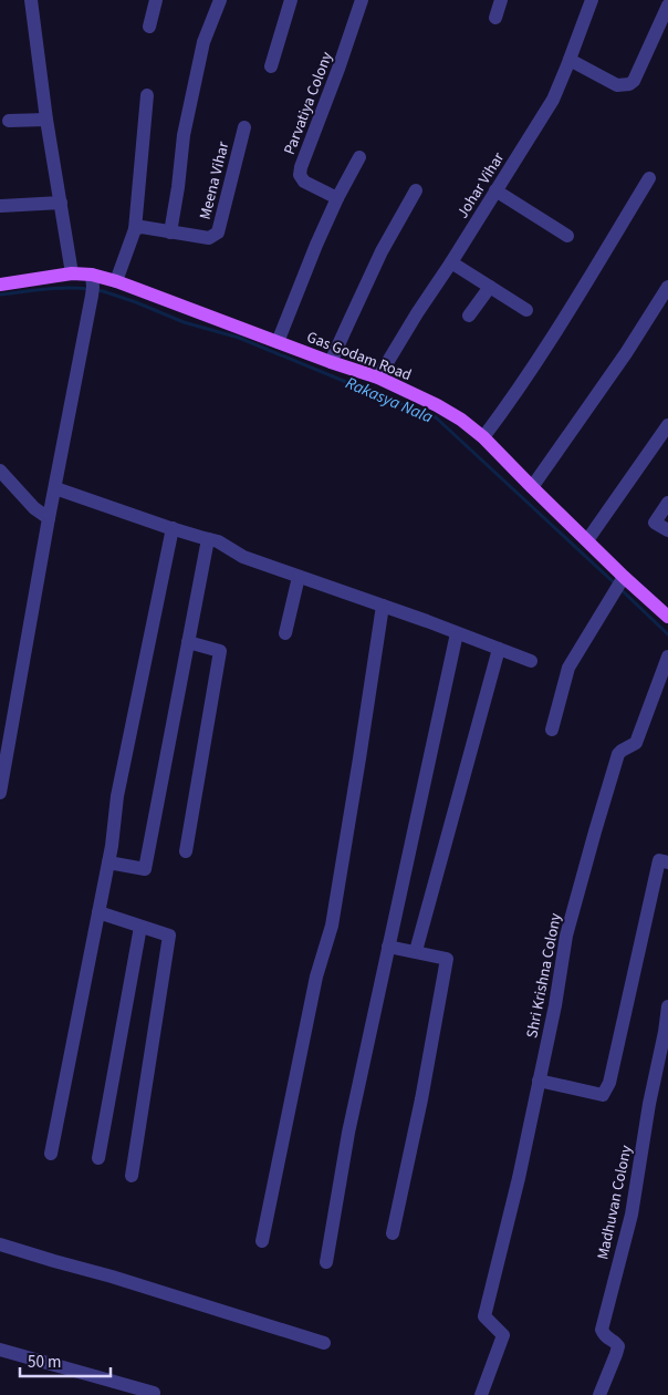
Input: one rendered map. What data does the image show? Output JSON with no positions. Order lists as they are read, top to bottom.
{
  "streets": {
    "main road": ["Gas Godam Road"],
    "street": [
      "Parvatiya Colony",
      "Meena Vihar",
      "Johar Vihar",
      "Shri Krishna Colony",
      "Madhuvan Colony"
    ]
  },
  "crossings": [
    ["Johar Vihar", "Gas Godam Road"]
  ],
  "water": ["Rakasya Nala"],
  "scale_bar": "50 m"
}
